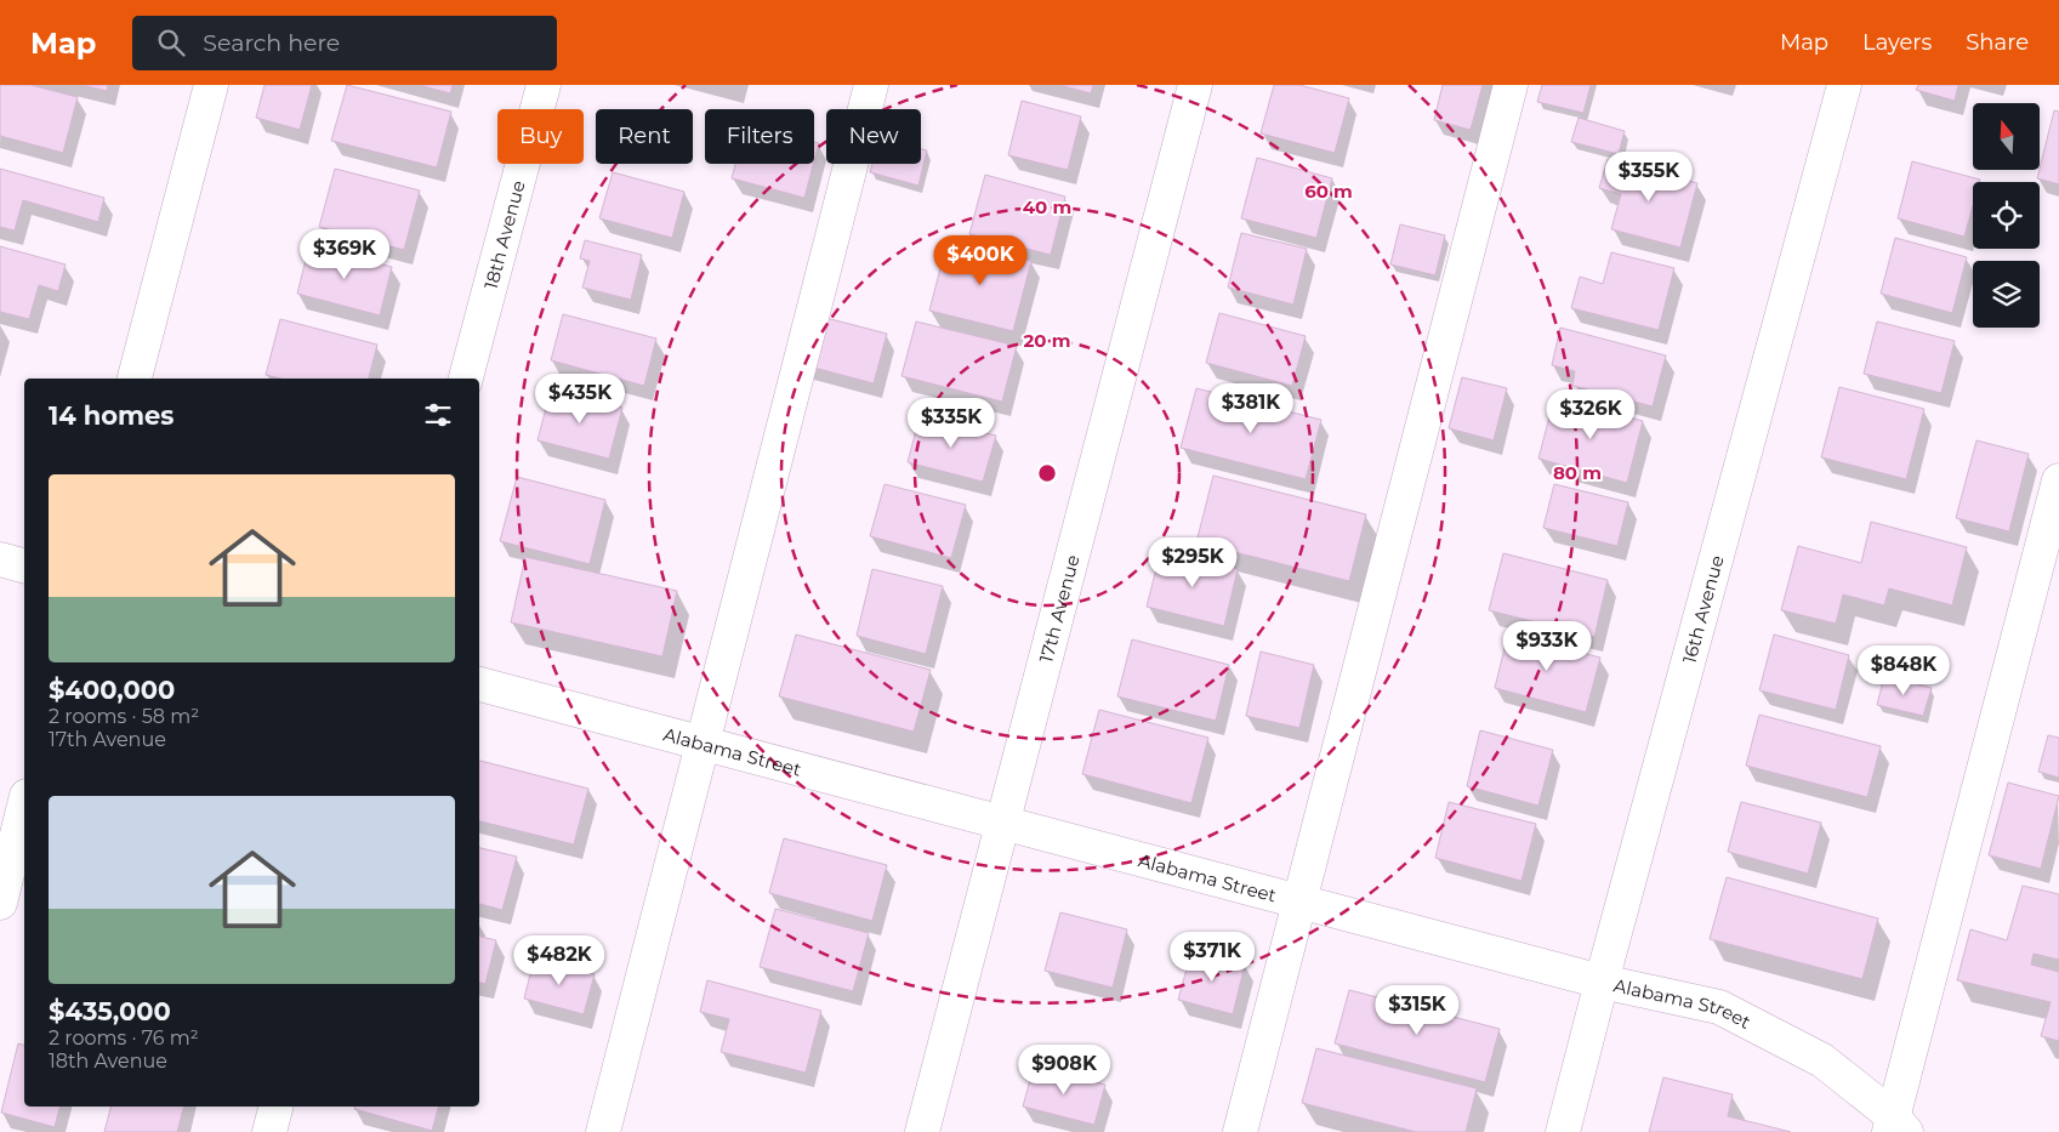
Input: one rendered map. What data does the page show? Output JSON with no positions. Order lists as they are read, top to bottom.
{
  "streets": {
    "street": [
      "18th Avenue",
      "17th Avenue",
      "16th Avenue",
      "Alabama Street"
    ]
  },
  "crossings": [
    ["17th Avenue", "Alabama Street"],
    ["16th Avenue", "Alabama Street"]
  ],
  "north": "top",
  "page": {
    "header": "Map",
    "search": "Search here",
    "nav": ["Map", "Layers", "Share"],
    "chip": [
      "Buy",
      "Rent",
      "Filters",
      "New"
    ],
    "price": [
      "$355K",
      "$369K",
      "$400K",
      "$435K",
      "$381K",
      "$326K",
      "$335K",
      "$295K",
      "$933K",
      "$848K",
      "$371K",
      "$482K",
      "$315K",
      "$908K"
    ],
    "heading": "14 homes",
    "list": [
      {
        "name": "$400,000",
        "note": "2 rooms · 58 m² · 17th Avenue"
      },
      {
        "name": "$435,000",
        "note": "2 rooms · 76 m² · 18th Avenue"
      }
    ]
  },
  "rings": [
    "60 m",
    "40 m",
    "20 m",
    "80 m"
  ]
}
